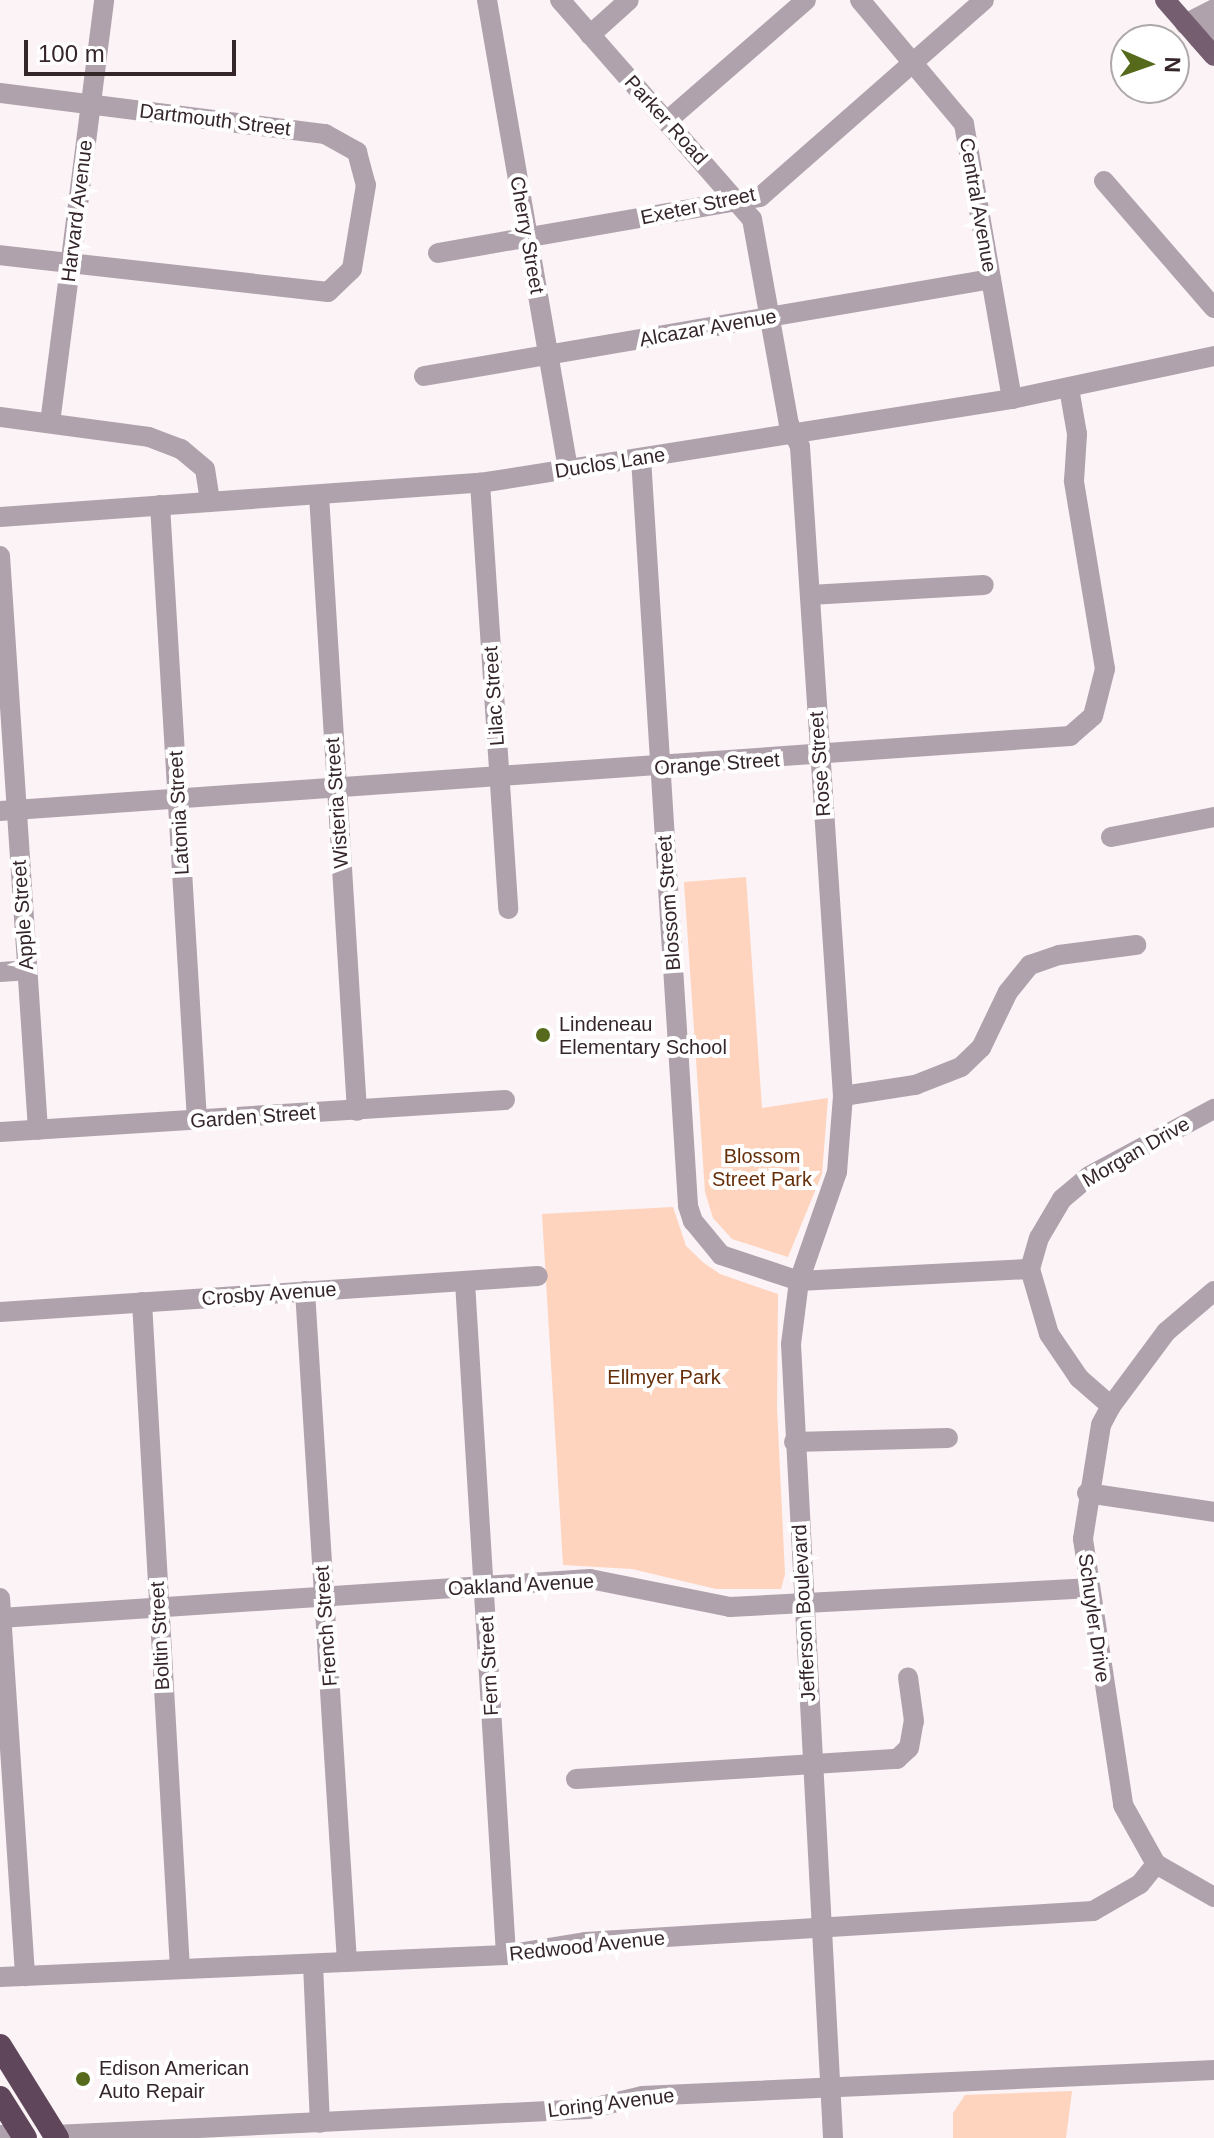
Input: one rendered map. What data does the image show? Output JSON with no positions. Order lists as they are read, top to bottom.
{
  "streets": {
    "street": [
      "Dartmouth Street",
      "Parker Road",
      "Central Avenue",
      "Exeter Street",
      "Harvard Avenue",
      "Cherry Street",
      "Alcazar Avenue",
      "Duclos Lane",
      "Lilac Street",
      "Orange Street",
      "Rose Street",
      "Wisteria Street",
      "Latonia Street",
      "Blossom Street",
      "Apple Street",
      "Garden Street",
      "Morgan Drive",
      "Crosby Avenue",
      "Oakland Avenue",
      "Jefferson Boulevard",
      "Schuyler Drive",
      "French Street",
      "Boltin Street",
      "Fern Street",
      "Redwood Avenue",
      "Loring Avenue"
    ]
  },
  "crossings": [
    ["Dartmouth Street", "Harvard Avenue"],
    ["Parker Road", "Exeter Street"],
    ["Parker Road", "Alcazar Avenue"],
    ["Parker Road", "Duclos Lane"],
    ["Parker Road", "Rose Street"],
    ["Central Avenue", "Exeter Street"],
    ["Central Avenue", "Alcazar Avenue"],
    ["Central Avenue", "Duclos Lane"],
    ["Exeter Street", "Cherry Street"],
    ["Cherry Street", "Alcazar Avenue"],
    ["Cherry Street", "Duclos Lane"],
    ["Duclos Lane", "Lilac Street"],
    ["Duclos Lane", "Orange Street"],
    ["Duclos Lane", "Rose Street"],
    ["Duclos Lane", "Wisteria Street"],
    ["Duclos Lane", "Latonia Street"],
    ["Duclos Lane", "Blossom Street"],
    ["Lilac Street", "Orange Street"],
    ["Orange Street", "Rose Street"],
    ["Orange Street", "Wisteria Street"],
    ["Orange Street", "Latonia Street"],
    ["Orange Street", "Blossom Street"],
    ["Orange Street", "Apple Street"],
    ["Rose Street", "Jefferson Boulevard"],
    ["Wisteria Street", "Garden Street"],
    ["Latonia Street", "Garden Street"],
    ["Blossom Street", "Jefferson Boulevard"],
    ["Apple Street", "Garden Street"],
    ["Crosby Avenue", "French Street"],
    ["Crosby Avenue", "Boltin Street"],
    ["Crosby Avenue", "Fern Street"],
    ["Oakland Avenue", "Jefferson Boulevard"],
    ["Oakland Avenue", "Schuyler Drive"],
    ["Oakland Avenue", "French Street"],
    ["Oakland Avenue", "Boltin Street"],
    ["Oakland Avenue", "Fern Street"],
    ["Jefferson Boulevard", "Redwood Avenue"],
    ["Jefferson Boulevard", "Loring Avenue"],
    ["Schuyler Drive", "Redwood Avenue"],
    ["French Street", "Redwood Avenue"],
    ["Boltin Street", "Redwood Avenue"],
    ["Fern Street", "Redwood Avenue"]
  ],
  "parks": ["Blossom Street Park", "Ellmyer Park"],
  "places": ["Lindeneau Elementary School", "Edison American Auto Repair"],
  "scale_bar": "100 m",
  "north": "right"
}
